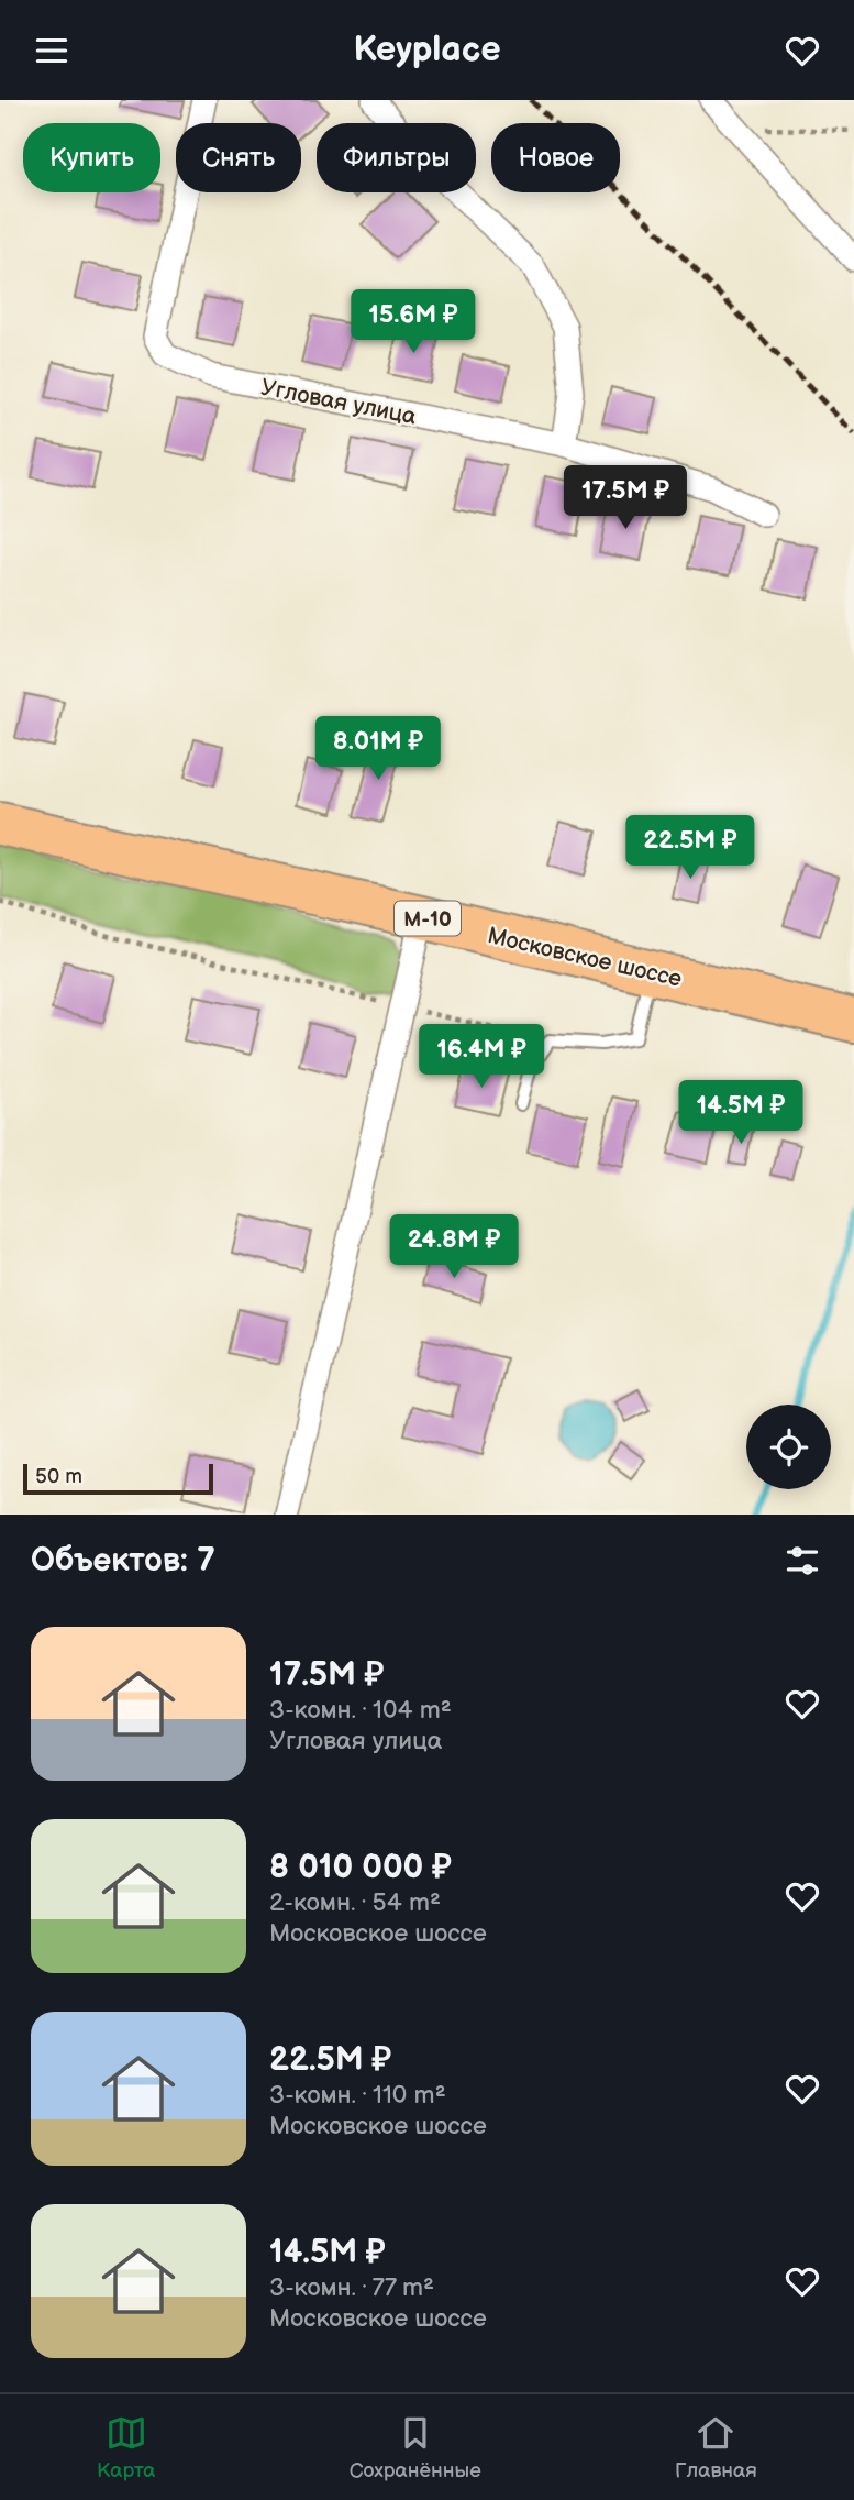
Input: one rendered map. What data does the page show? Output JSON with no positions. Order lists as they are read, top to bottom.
{
  "streets": {
    "highway": ["М-10", "Московское шоссе"],
    "street": ["Угловая улица"]
  },
  "scale_bar": "50 m",
  "page": {
    "header": "Keyplace",
    "chip": [
      "Купить",
      "Снять",
      "Фильтры",
      "Новое"
    ],
    "price": [
      "15.6M ₽",
      "17.5M ₽",
      "8.01M ₽",
      "22.5M ₽",
      "16.4M ₽",
      "14.5M ₽",
      "24.8M ₽"
    ],
    "scale": "50 m",
    "heading": "Объектов: 7",
    "list": [
      {
        "name": "17.5M ₽",
        "note": "3-комн. · 104 m² · Угловая улица"
      },
      {
        "name": "8 010 000 ₽",
        "note": "2-комн. · 54 m² · Московское шоссе"
      },
      {
        "name": "22.5M ₽",
        "note": "3-комн. · 110 m² · Московское шоссе"
      },
      {
        "name": "14.5M ₽",
        "note": "3-комн. · 77 m² · Московское шоссе"
      }
    ],
    "tabs": ["Карта", "Сохранённые", "Главная"]
  }
}
